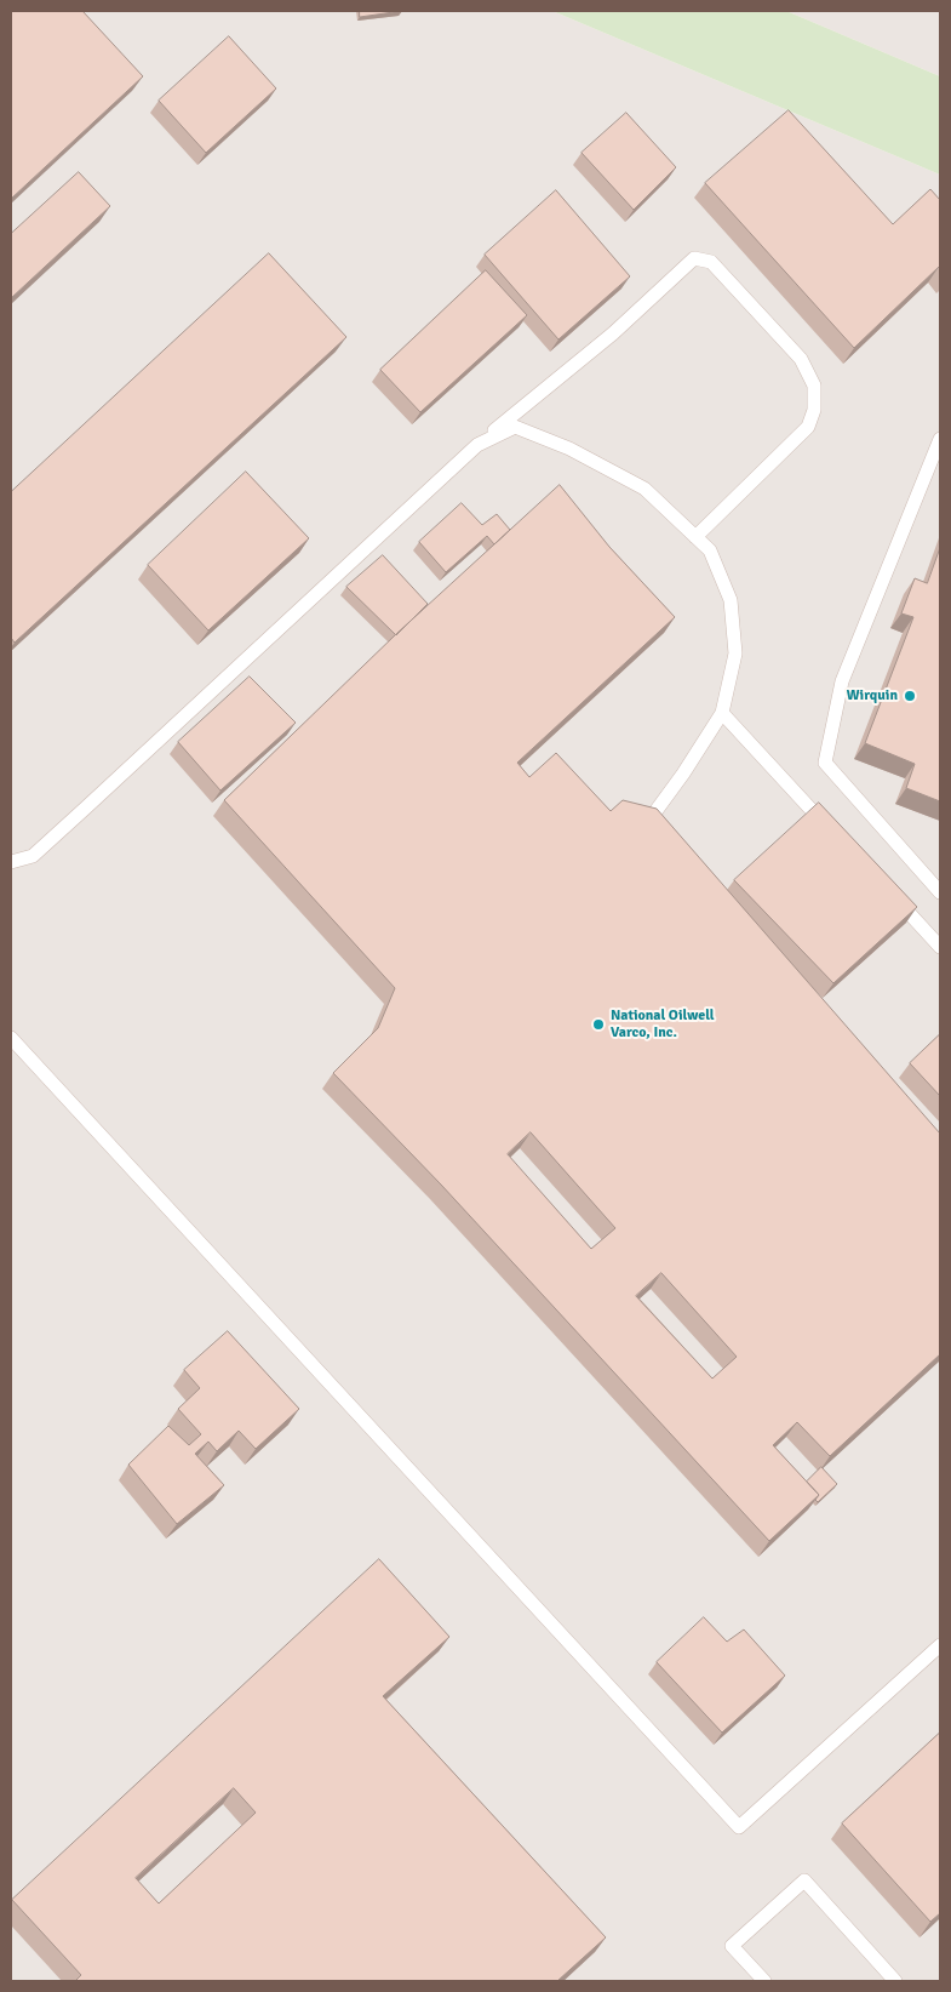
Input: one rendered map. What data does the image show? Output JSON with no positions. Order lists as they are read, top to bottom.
{
  "places": ["Wirquin", "National Oilwell Varco, Inc."]
}
